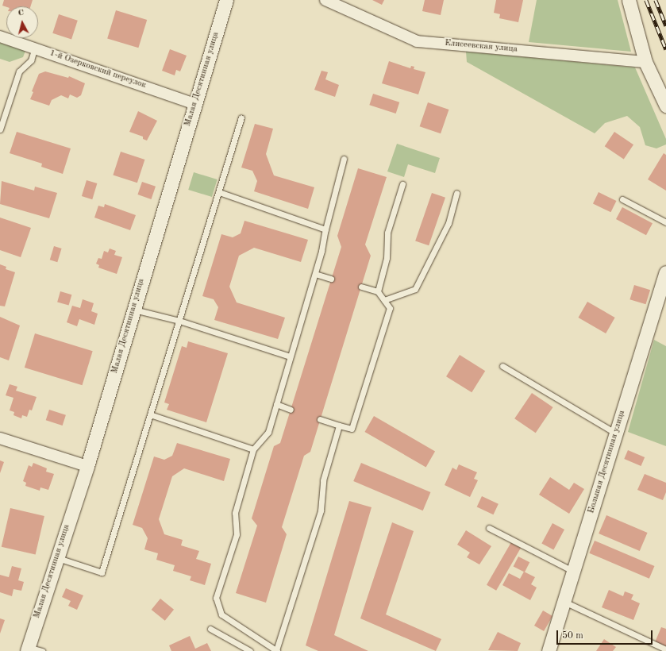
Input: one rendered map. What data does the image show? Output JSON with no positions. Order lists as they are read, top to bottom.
{
  "streets": {
    "street": [
      "Елисеевская улица",
      "1-й Озерковский переулок",
      "Малая Десятинная улица",
      "Большая Десятинная улица"
    ]
  },
  "crossings": [
    ["1-й Озерковский переулок", "Малая Десятинная улица"]
  ],
  "scale_bar": "50 m",
  "north": "top"
}
